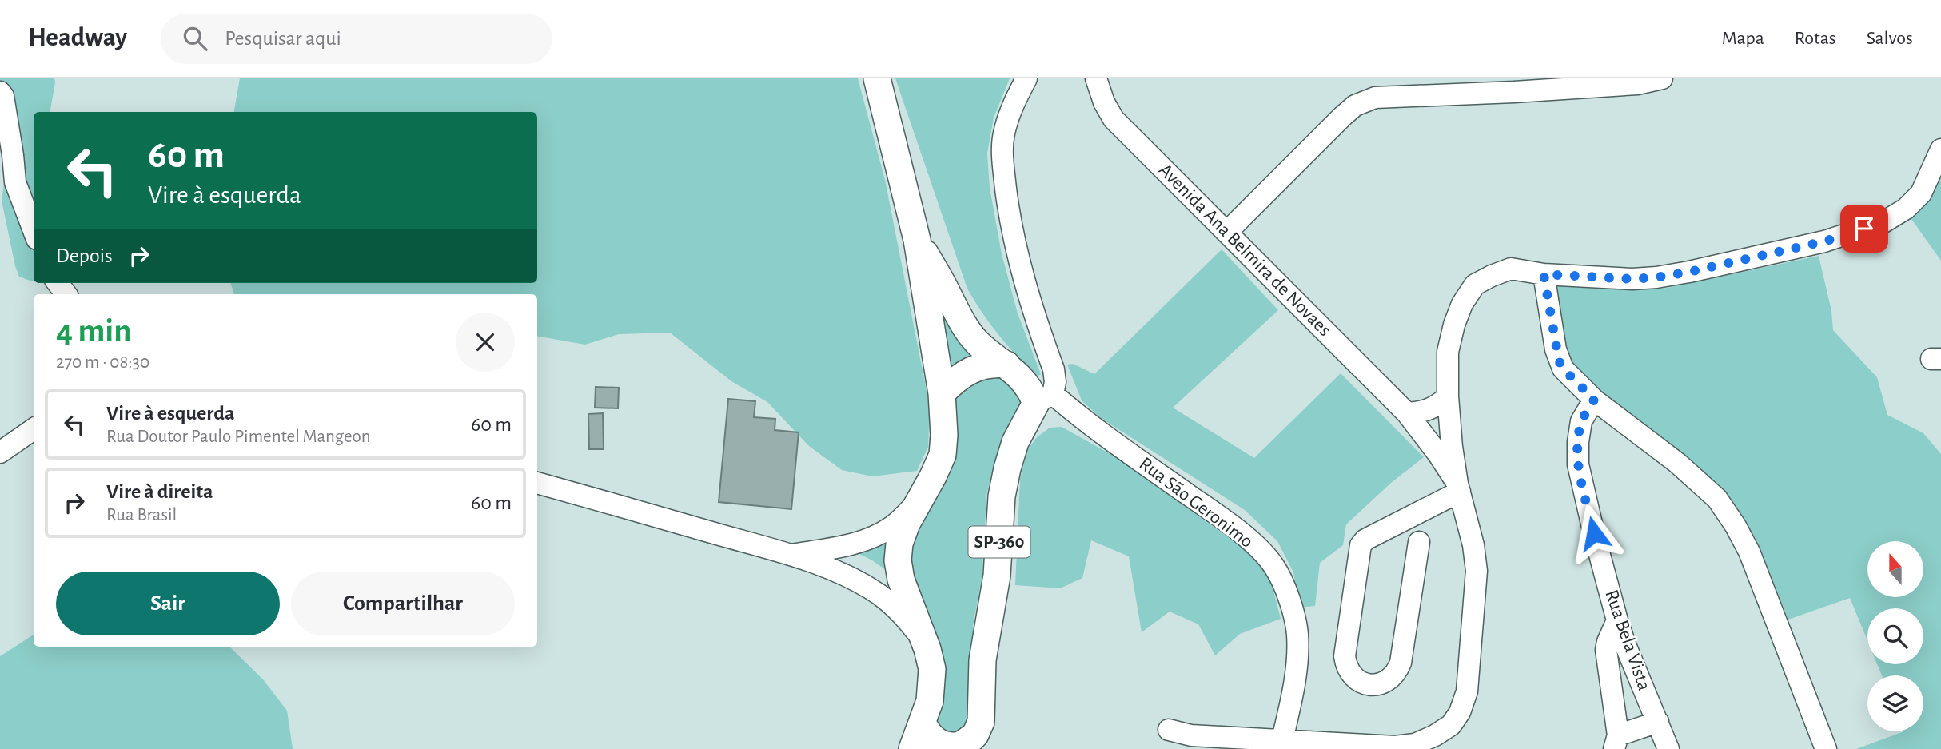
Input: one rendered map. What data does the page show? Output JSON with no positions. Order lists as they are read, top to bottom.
{
  "streets": {
    "main road": ["SP-360"],
    "street": ["Avenida Ana Belmira de Novaes", "Rua São Geronimo", "Rua Bela Vista"]
  },
  "crossings": [
    ["Rua São Geronimo", "SP-360"]
  ],
  "north": "top",
  "page": {
    "header": "Headway",
    "search": "Pesquisar aqui",
    "nav": ["Mapa", "Rotas", "Salvos"],
    "turn": ["60 m", "Vire à esquerda"],
    "then": "Depois",
    "heading": ["4 min", "270 m · 08:30"],
    "list": [
      {
        "name": "Vire à esquerda",
        "note": "Rua Doutor Paulo Pimentel Mangeon",
        "value": "60 m"
      },
      {
        "name": "Vire à direita",
        "note": "Rua Brasil",
        "value": "60 m"
      }
    ],
    "buttons": ["Sair", "Compartilhar"]
  }
}
